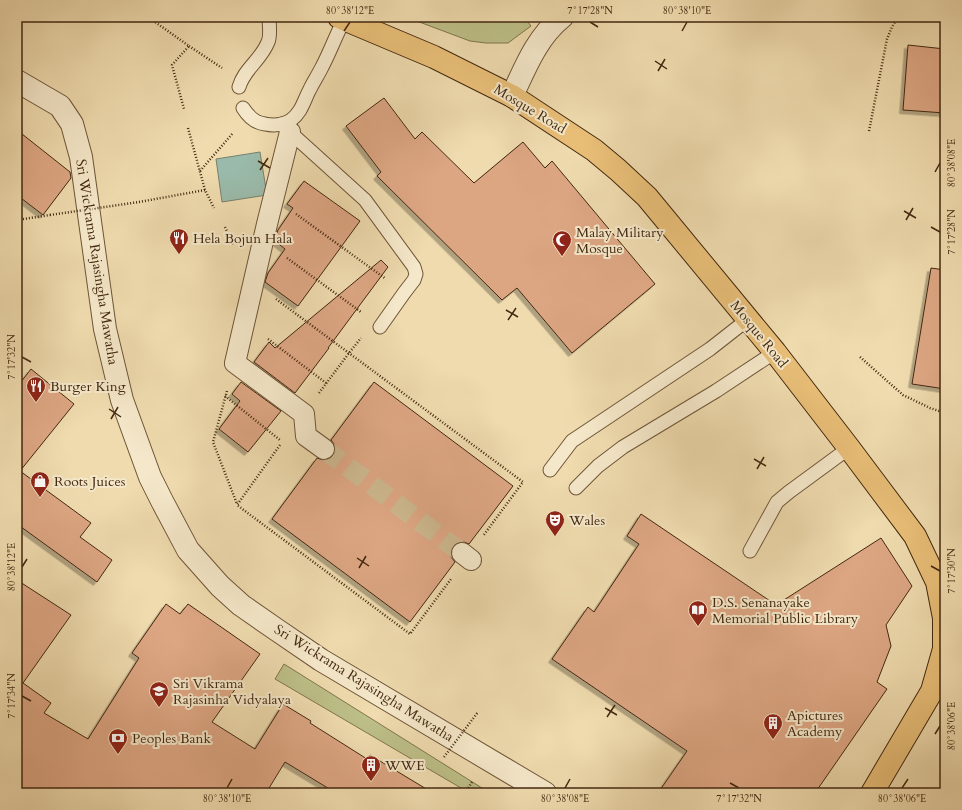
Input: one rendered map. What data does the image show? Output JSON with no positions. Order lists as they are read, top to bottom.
{
  "streets": {
    "main road": ["Mosque Road"],
    "street": ["Sri Wickrama Rajasingha Mawatha"]
  },
  "places": {
    "restaurant": ["Hela Bojun Hala", "Burger King"],
    "mosque": ["Malay Military Mosque"],
    "shop": ["Roots Juices"],
    "theatre": ["Wales"],
    "library": ["D.S. Senanayake Memorial Public Library"],
    "school or university": ["Sri Vikrama Rajasinha Vidyalaya"],
    "building": ["Apictures Academy", "WWE"],
    "bank": ["Peoples Bank"]
  },
  "coordinates": [
    "80°38'12\"E",
    "7°17'28\"N",
    "80°38'10\"E",
    "80°38'08\"E",
    "7°17'32\"N",
    "7°17'30\"N",
    "7°17'34\"N",
    "80°38'06\"E"
  ]
}
